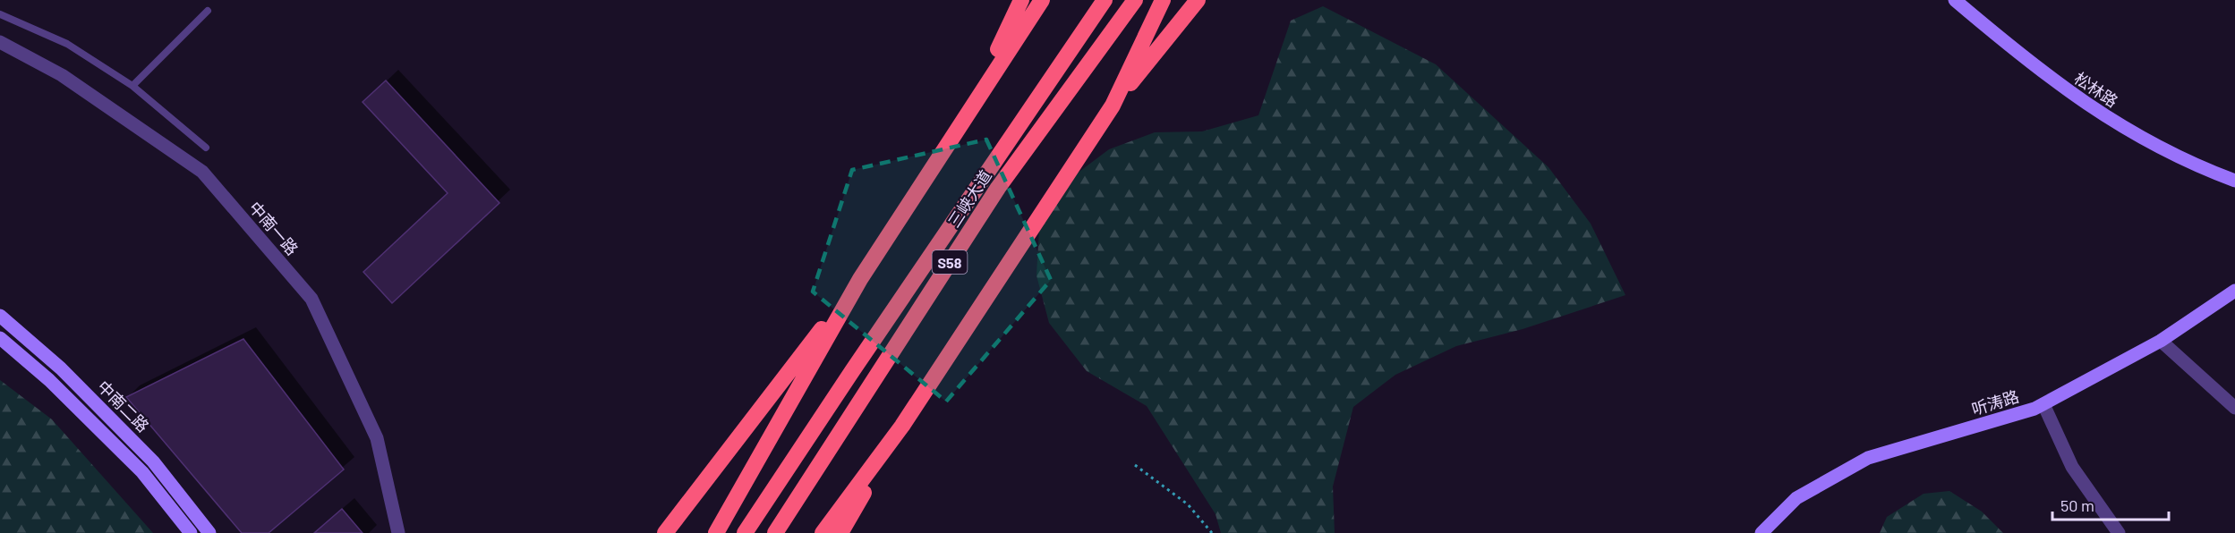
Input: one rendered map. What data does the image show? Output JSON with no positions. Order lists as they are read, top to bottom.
{
  "streets": {
    "highway": ["三峡大道", "S58"],
    "street": [
      "松林路",
      "中南一路",
      "听涛路",
      "中南二路"
    ]
  },
  "scale_bar": "50 m"
}
